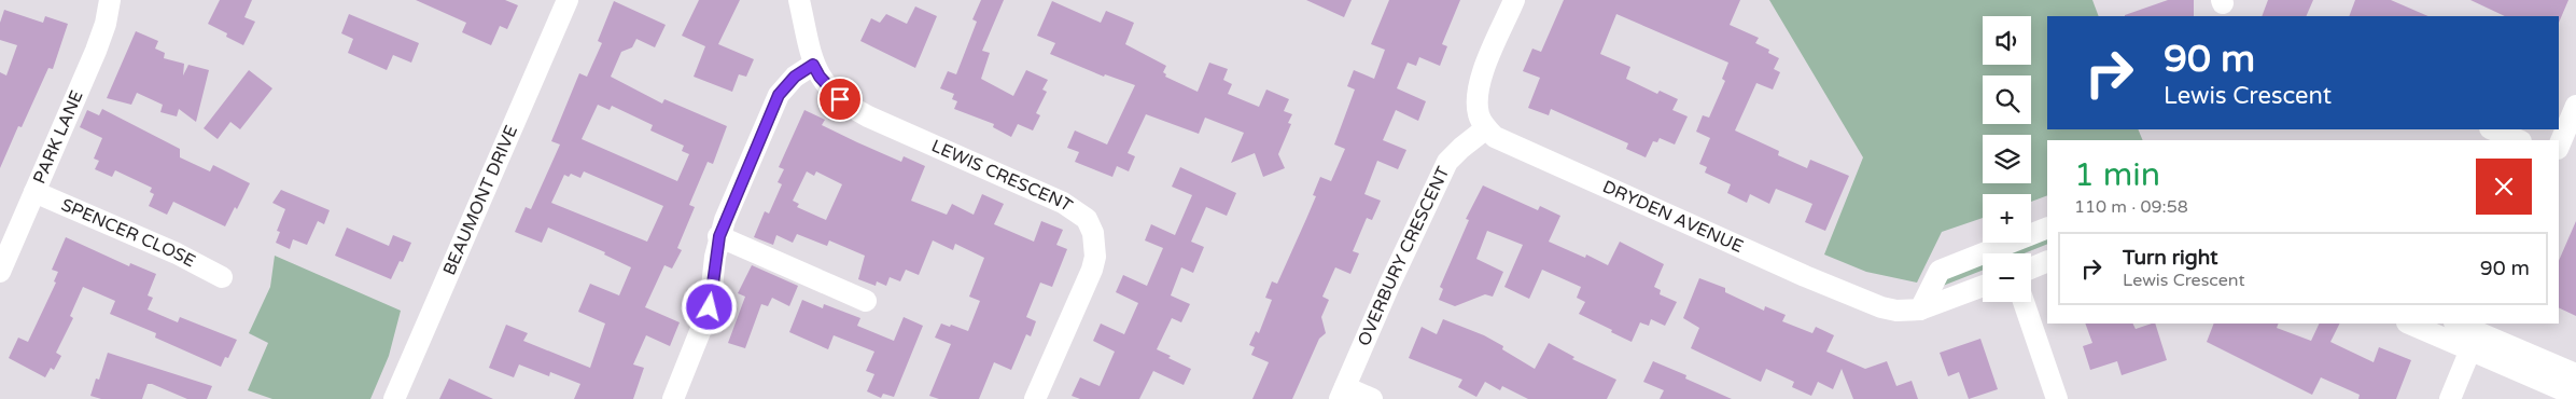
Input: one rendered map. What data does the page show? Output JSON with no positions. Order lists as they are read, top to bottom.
{
  "streets": {
    "street": [
      "PARK LANE",
      "LEWIS CRESCENT",
      "BEAUMONT DRIVE",
      "DRYDEN AVENUE",
      "SPENCER CLOSE",
      "OVERBURY CRESCENT"
    ]
  },
  "crossings": [
    ["PARK LANE", "SPENCER CLOSE"],
    ["DRYDEN AVENUE", "OVERBURY CRESCENT"]
  ],
  "page": {
    "map_buttons": ["+", "−"],
    "turn": ["90 m", "Lewis Crescent"],
    "heading": ["1 min", "110 m · 09:58"],
    "list": [
      {
        "name": "Turn right",
        "note": "Lewis Crescent",
        "value": "90 m"
      }
    ]
  }
}
